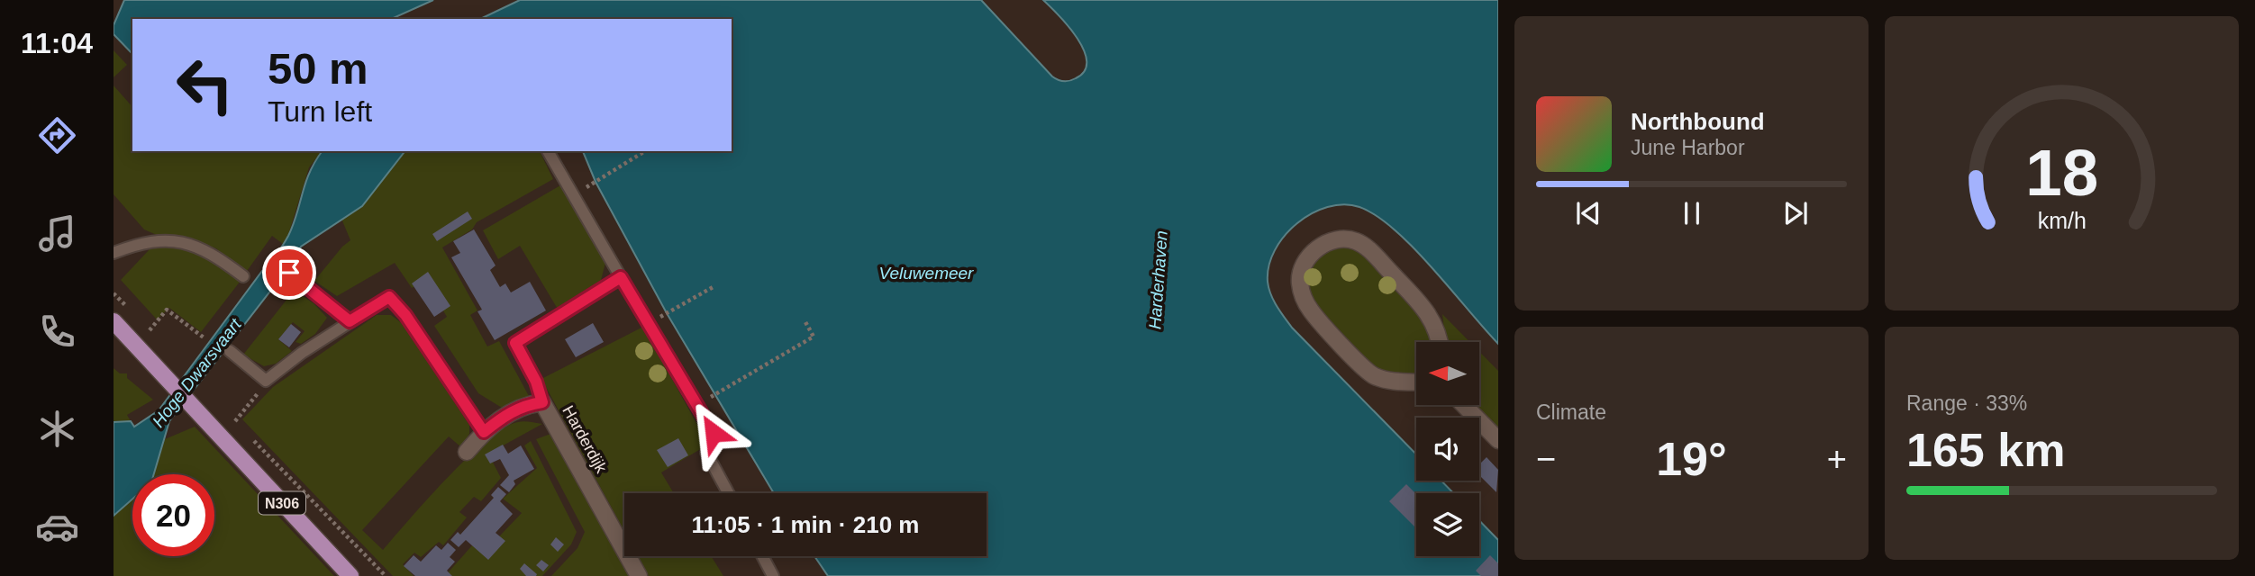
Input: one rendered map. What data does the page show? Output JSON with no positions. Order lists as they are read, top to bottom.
{
  "streets": {
    "main road": ["N306"],
    "street": ["Harderdijk"]
  },
  "water": ["Veluwemeer", "Harderhaven", "Hoge Dwarsvaart"],
  "north": "left",
  "page": {
    "tabs": "11:04",
    "turn": ["50 m", "Turn left"],
    "song": ["Northbound", "June Harbor"],
    "tile": [
      "Climate",
      ["Range · 33%", "165 km"]
    ],
    "heat": ["−", "19°", "+"],
    "limit": "20",
    "trip": "11:05 · 1 min · 210 m",
    "gauge": ["18", "km/h"]
  }
}
